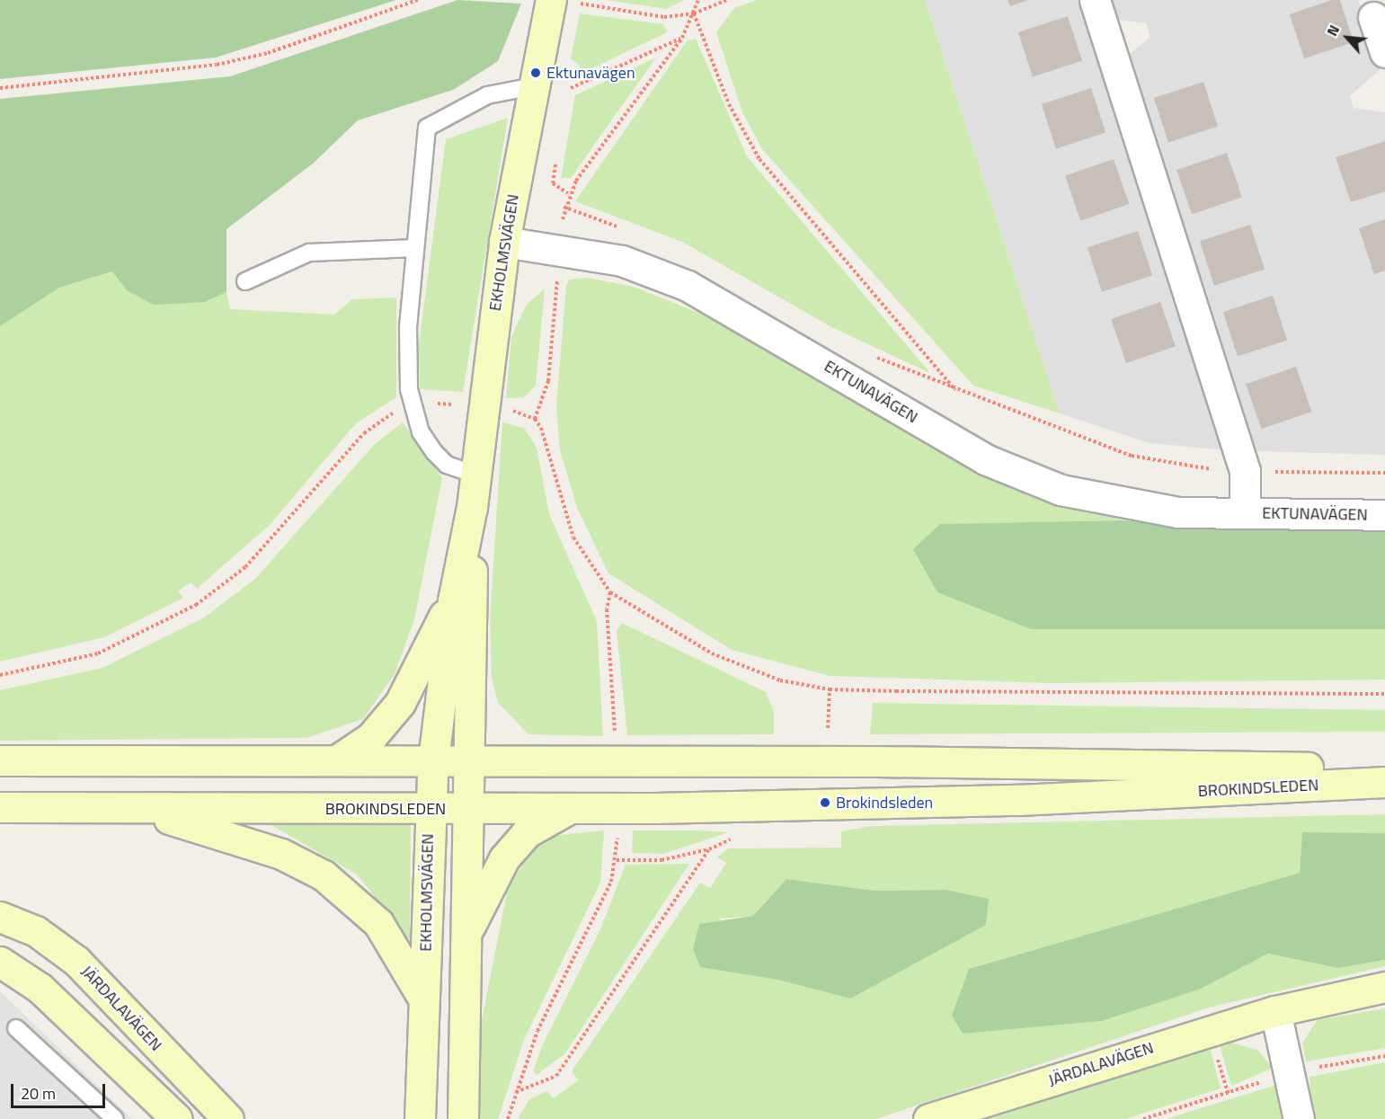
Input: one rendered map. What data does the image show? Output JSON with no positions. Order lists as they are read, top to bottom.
{
  "streets": {
    "main road": ["EKHOLMSVÄGEN", "BROKINDSLEDEN", "JÄRDALAVÄGEN"],
    "street": ["EKTUNAVÄGEN"]
  },
  "crossings": [
    ["EKHOLMSVÄGEN", "EKTUNAVÄGEN"],
    ["EKHOLMSVÄGEN", "BROKINDSLEDEN"]
  ],
  "places": ["Ektunavägen", "Brokindsleden"],
  "scale_bar": "20 m",
  "north": "top left"
}
